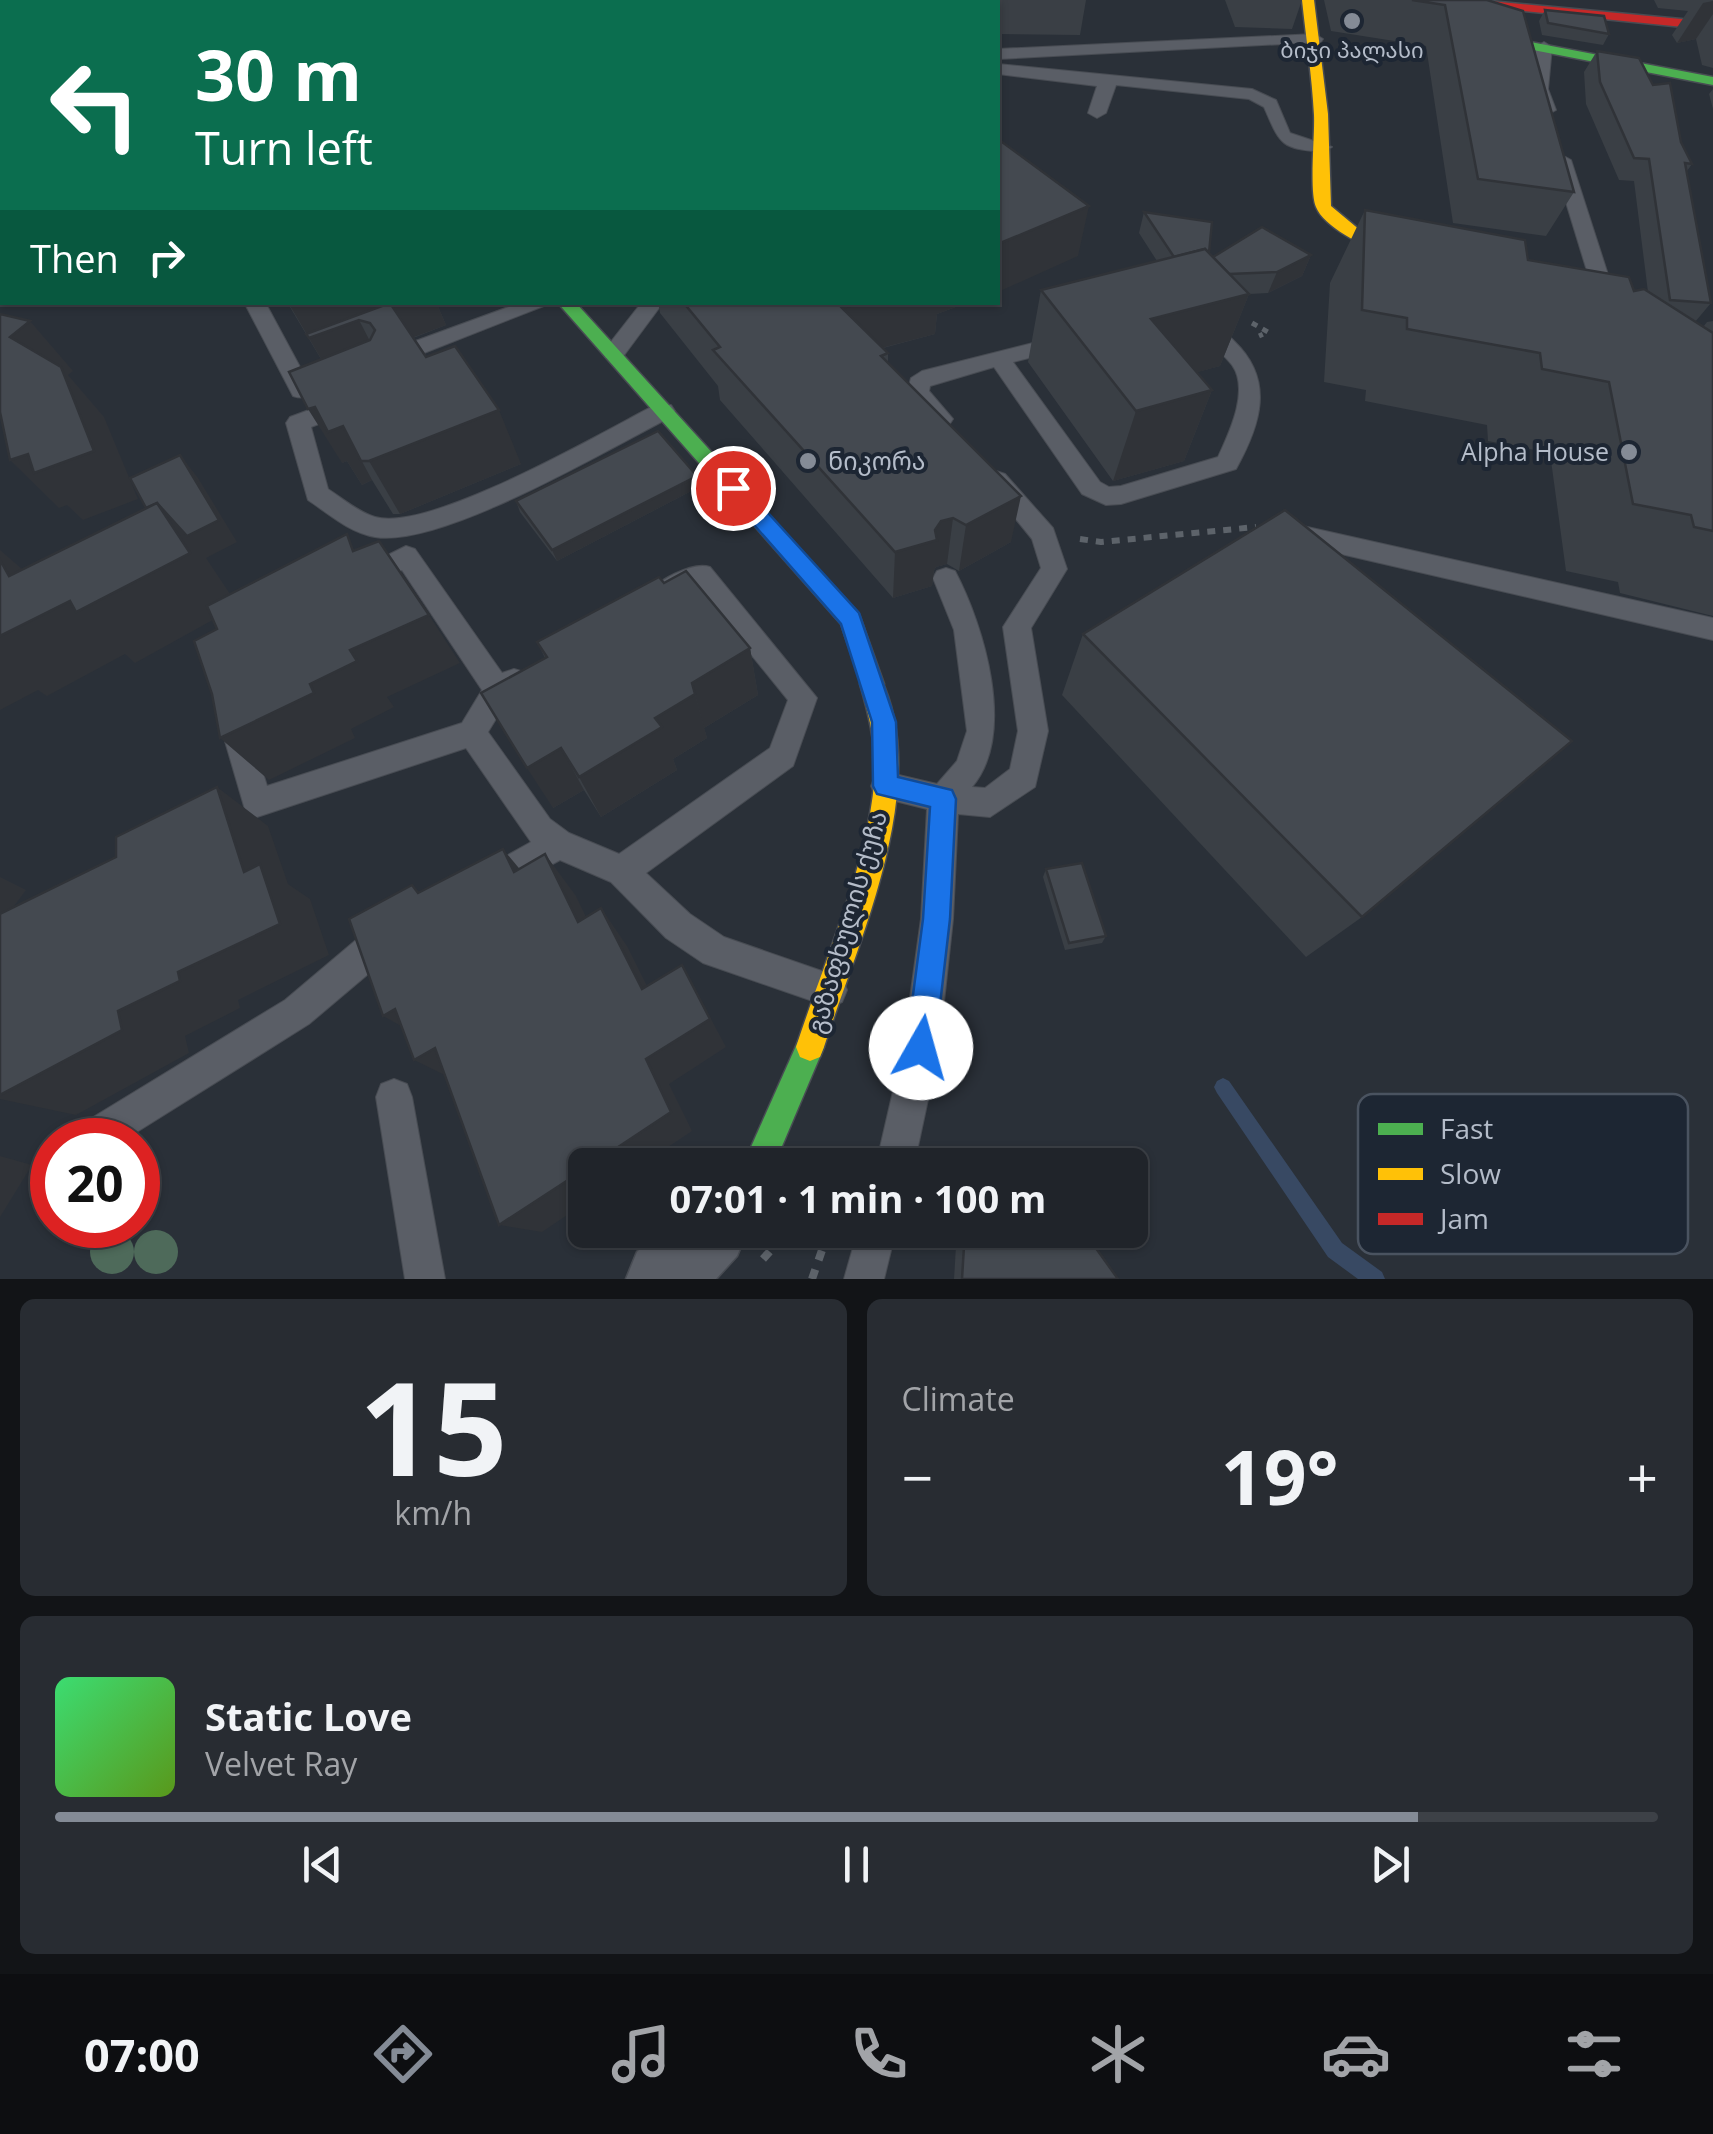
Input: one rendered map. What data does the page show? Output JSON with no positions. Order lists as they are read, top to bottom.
{
  "streets": {
    "street": ["გაზაფხულის ქუჩა"]
  },
  "places": ["ბიჯი პალასი", "Alpha House", "ნიკორა"],
  "legend": ["Fast", "Slow", "Jam"],
  "page": {
    "turn": ["30 m", "Turn left"],
    "then": "Then",
    "limit": "20",
    "trip": "07:01 · 1 min · 100 m",
    "tile": [
      ["15", "km/h"],
      "Climate"
    ],
    "heat": ["−", "19°", "+"],
    "song": ["Static Love", "Velvet Ray"],
    "tabs": "07:00"
  }
}
